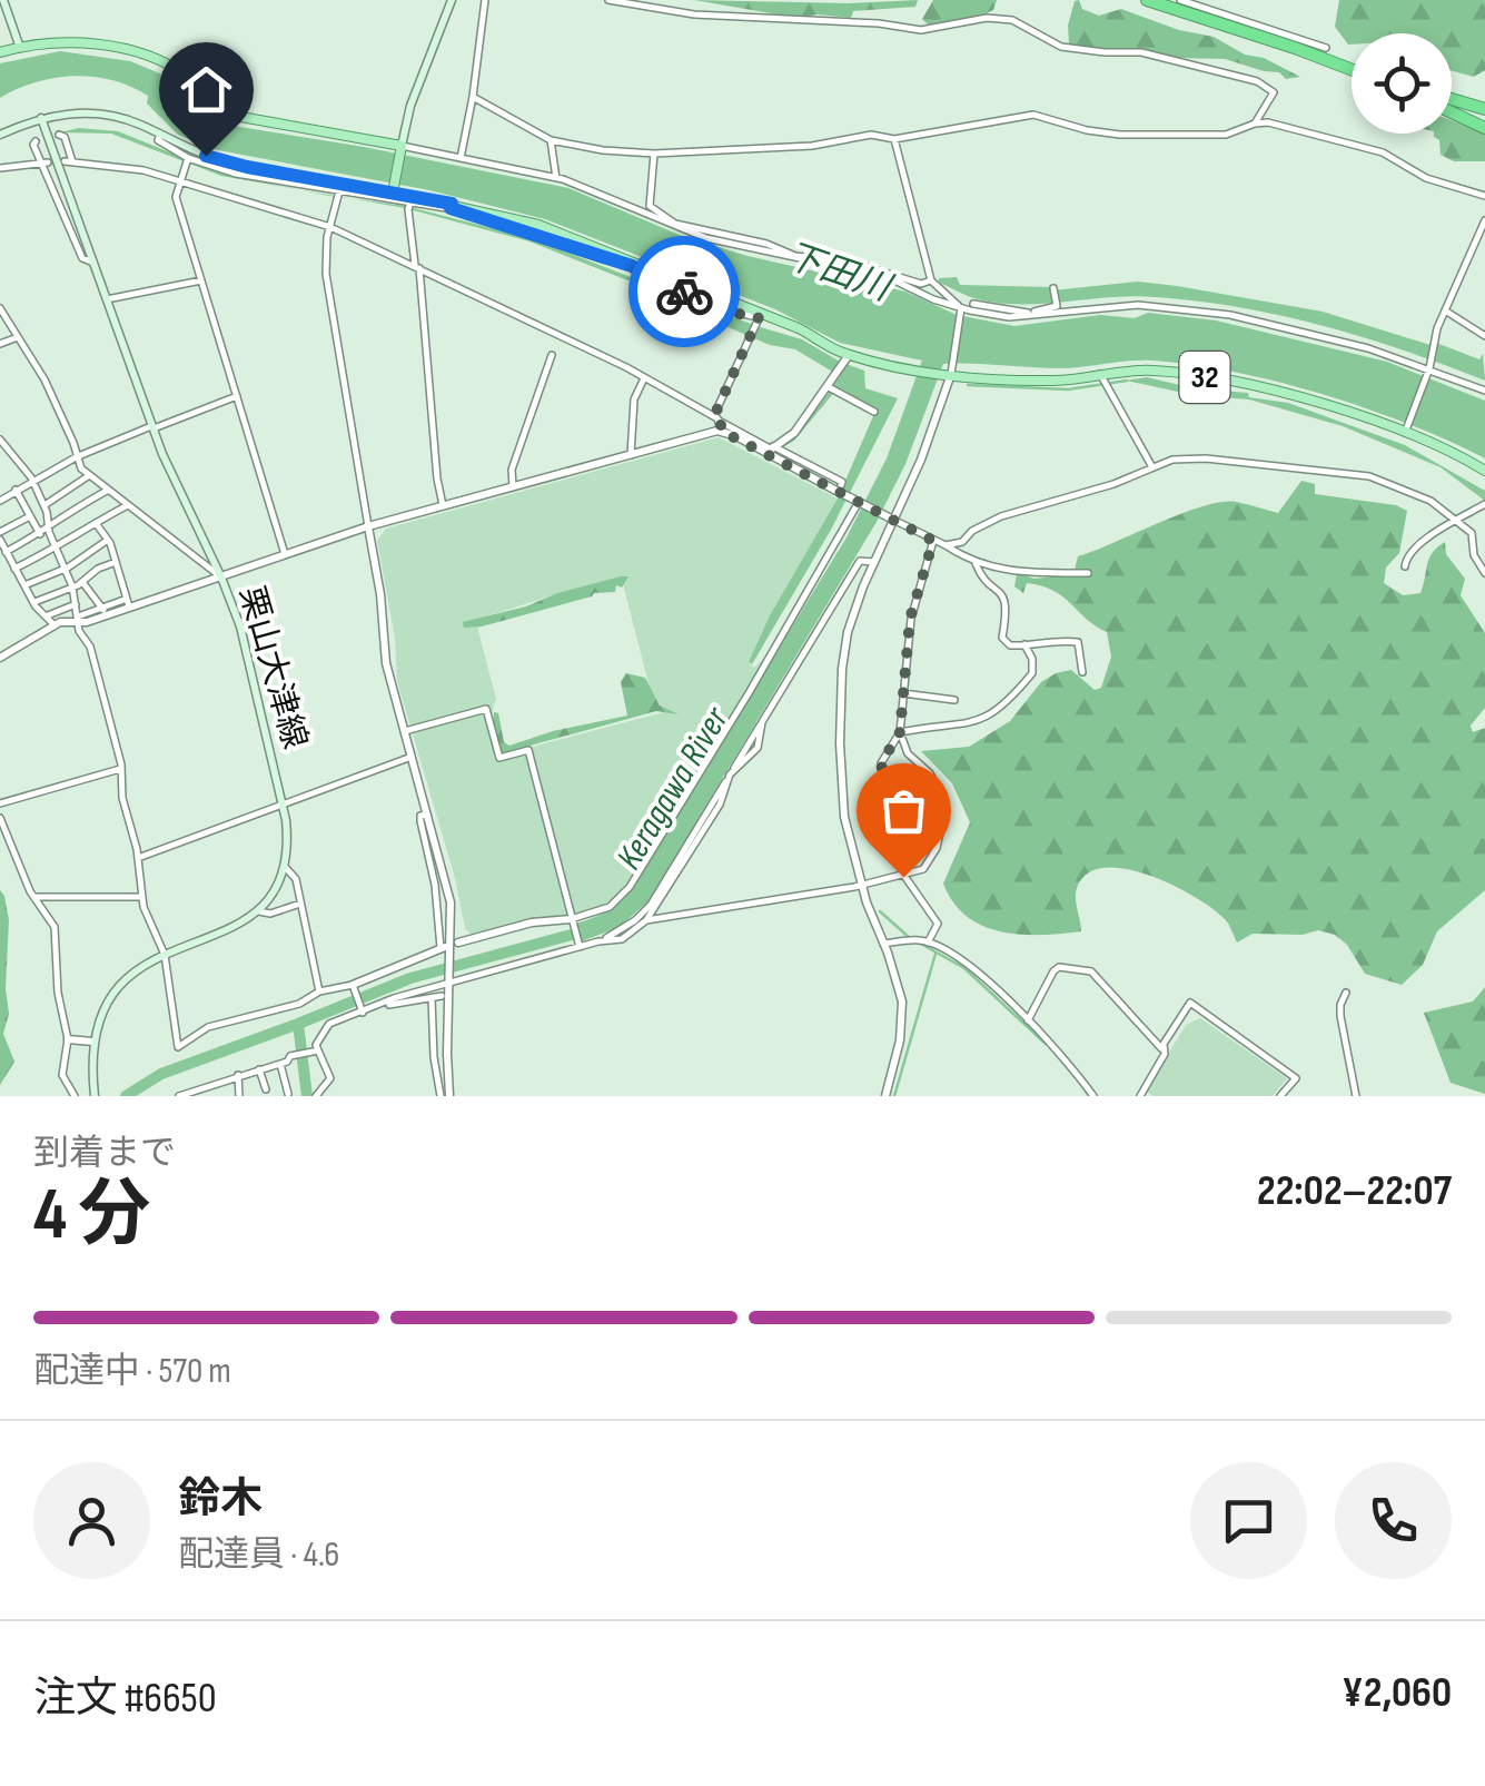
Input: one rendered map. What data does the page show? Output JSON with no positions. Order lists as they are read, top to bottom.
{
  "streets": {
    "main road": ["32", "栗山大津線"]
  },
  "water": ["下田川", "Keragawa River"],
  "page": {
    "heading": ["4 分", "到着まで", "22:02–22:07"],
    "panel": [
      "鈴木",
      "配達員 · 4.6",
      "注文 #6650",
      "¥2,060"
    ],
    "bar": "配達中 · 570 m"
  }
}
